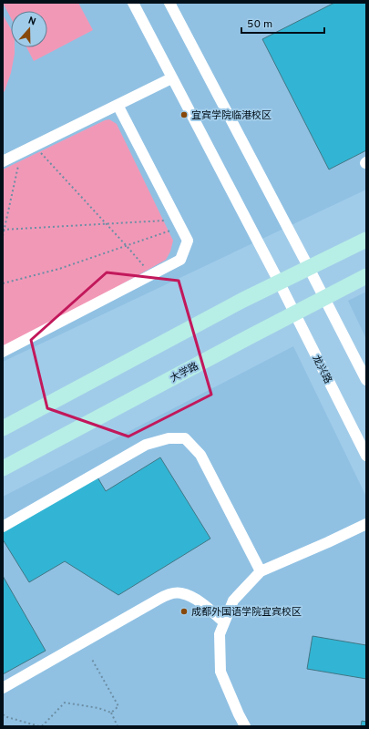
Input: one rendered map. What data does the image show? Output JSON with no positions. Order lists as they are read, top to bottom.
{
  "streets": {
    "main road": ["大学路"],
    "street": ["龙兴路"]
  },
  "crossings": [
    ["龙兴路", "大学路"]
  ],
  "places": ["宜宾学院临港校区", "成都外国语学院宜宾校区"],
  "scale_bar": "50 m",
  "north": "top"
}
